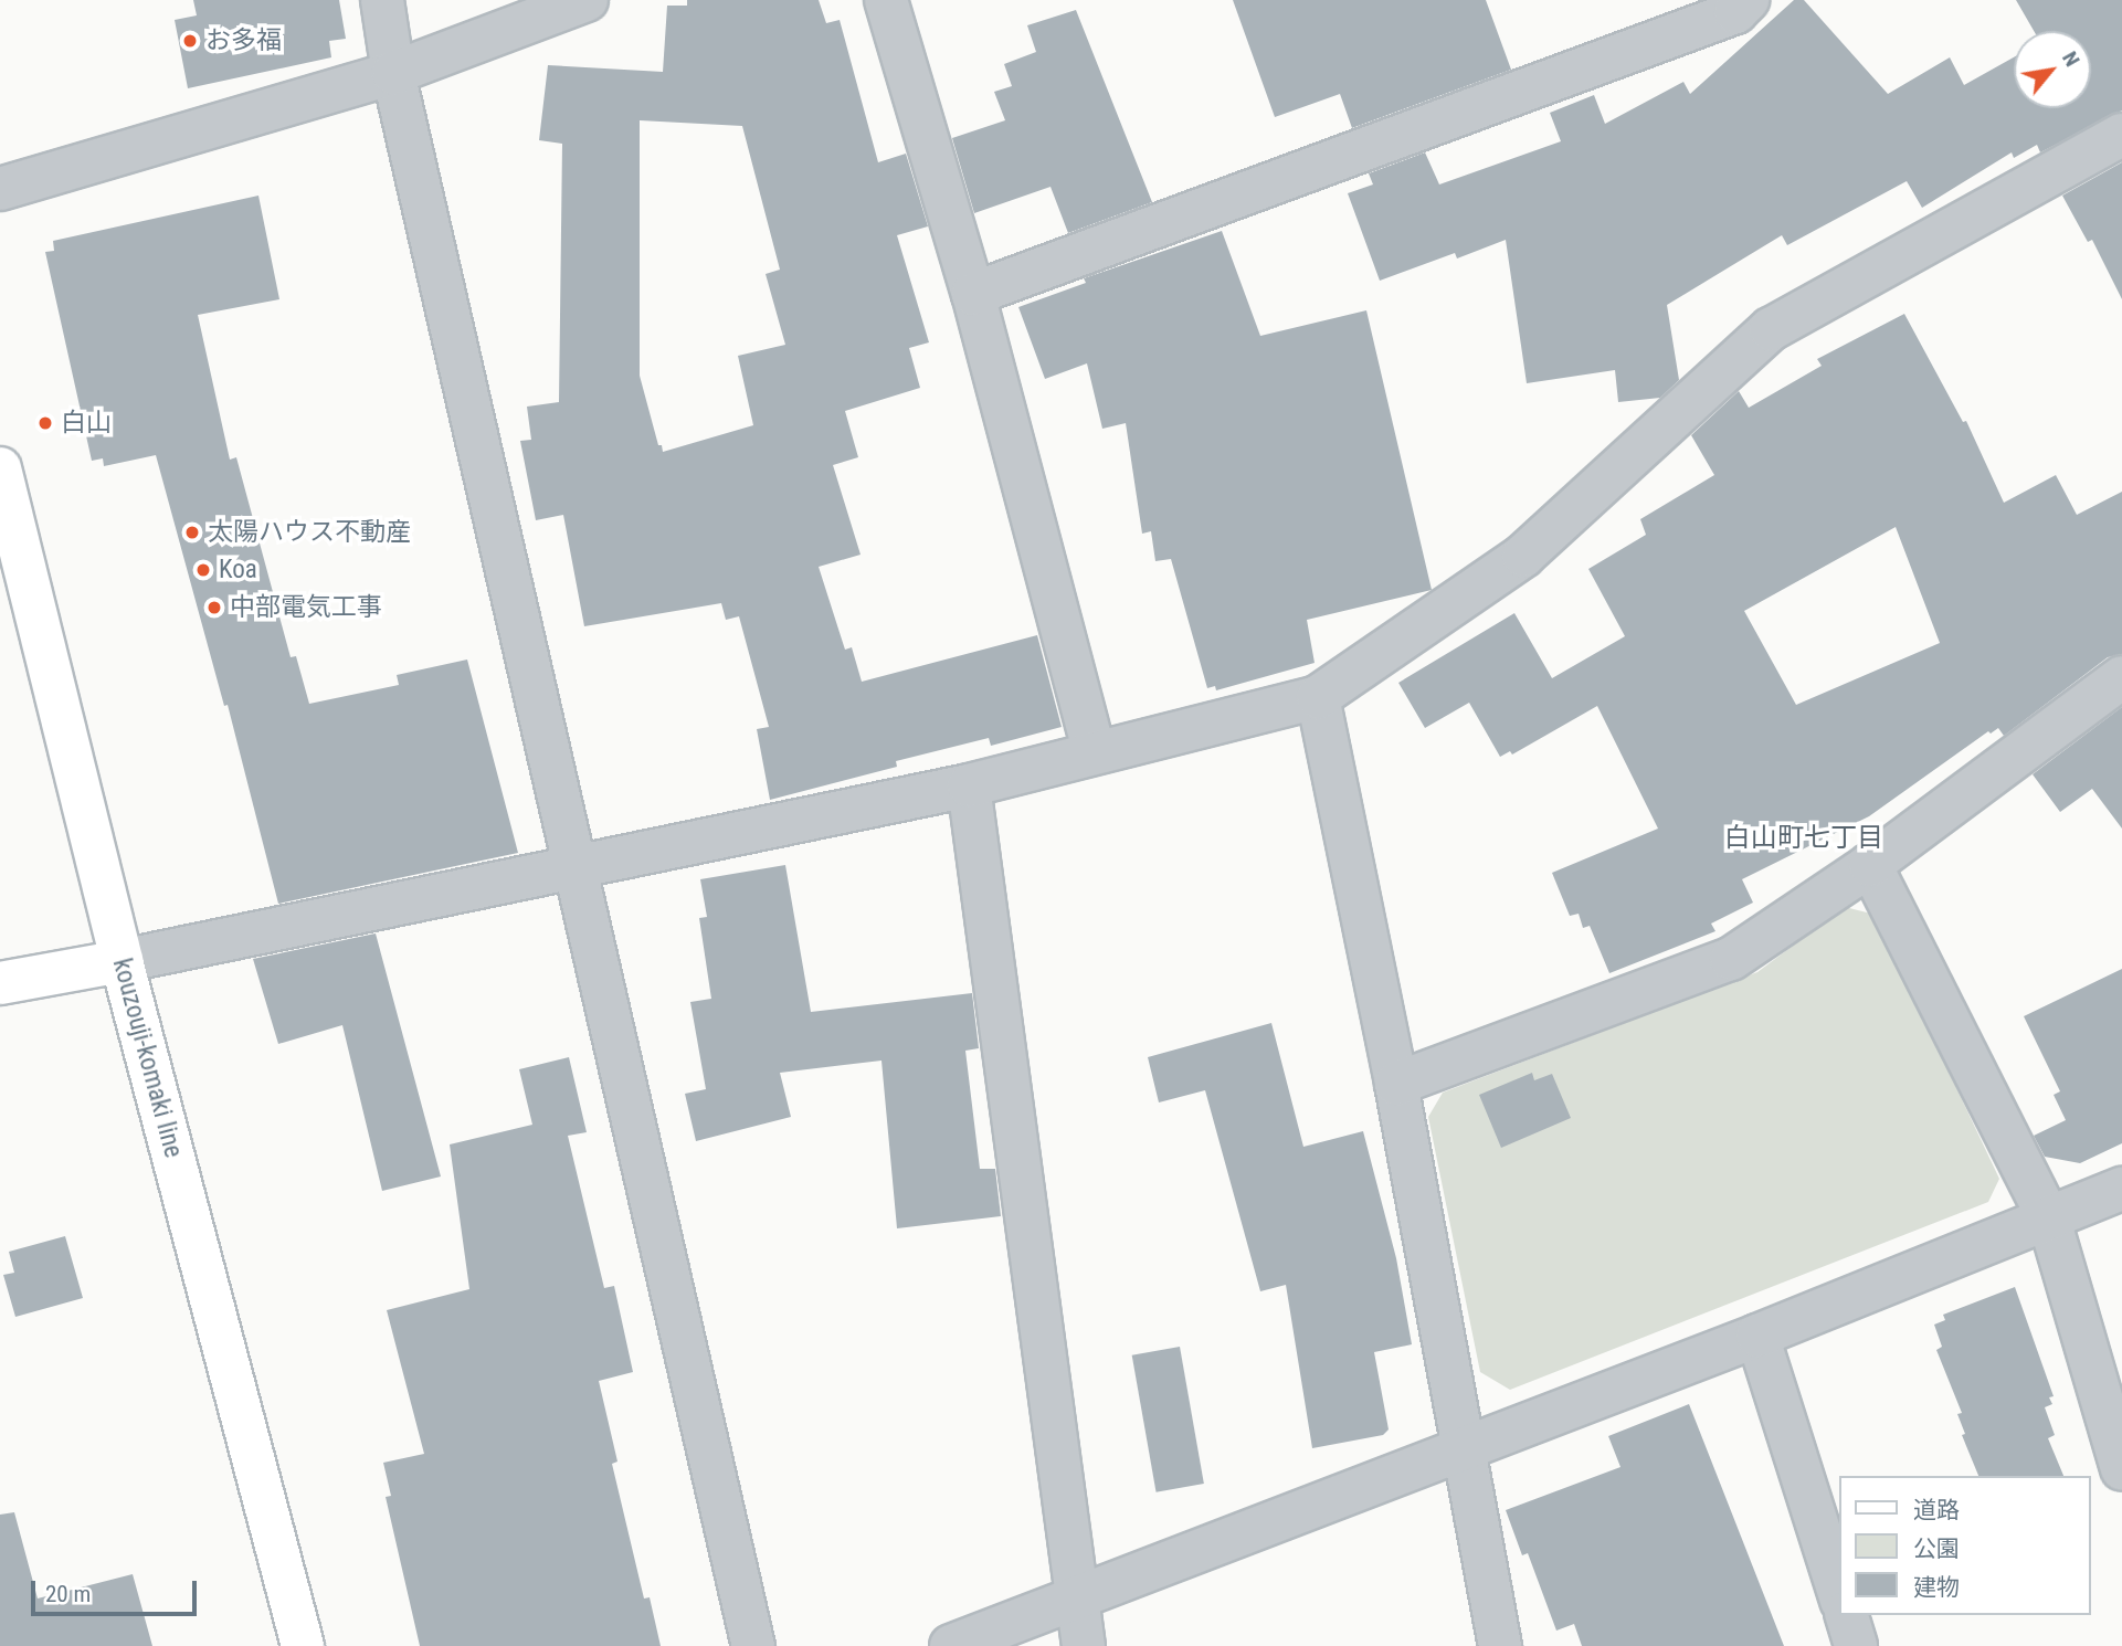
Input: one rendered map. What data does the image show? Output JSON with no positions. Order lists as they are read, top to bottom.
{
  "streets": {
    "main road": ["kouzouji-komaki line"]
  },
  "districts": ["白山町七丁目"],
  "places": [
    "お多福",
    "白山",
    "太陽ハウス不動産",
    "Koa",
    "中部電気工事"
  ],
  "legend": ["道路", "公園", "建物"],
  "scale_bar": "20 m",
  "north": "top right"
}
